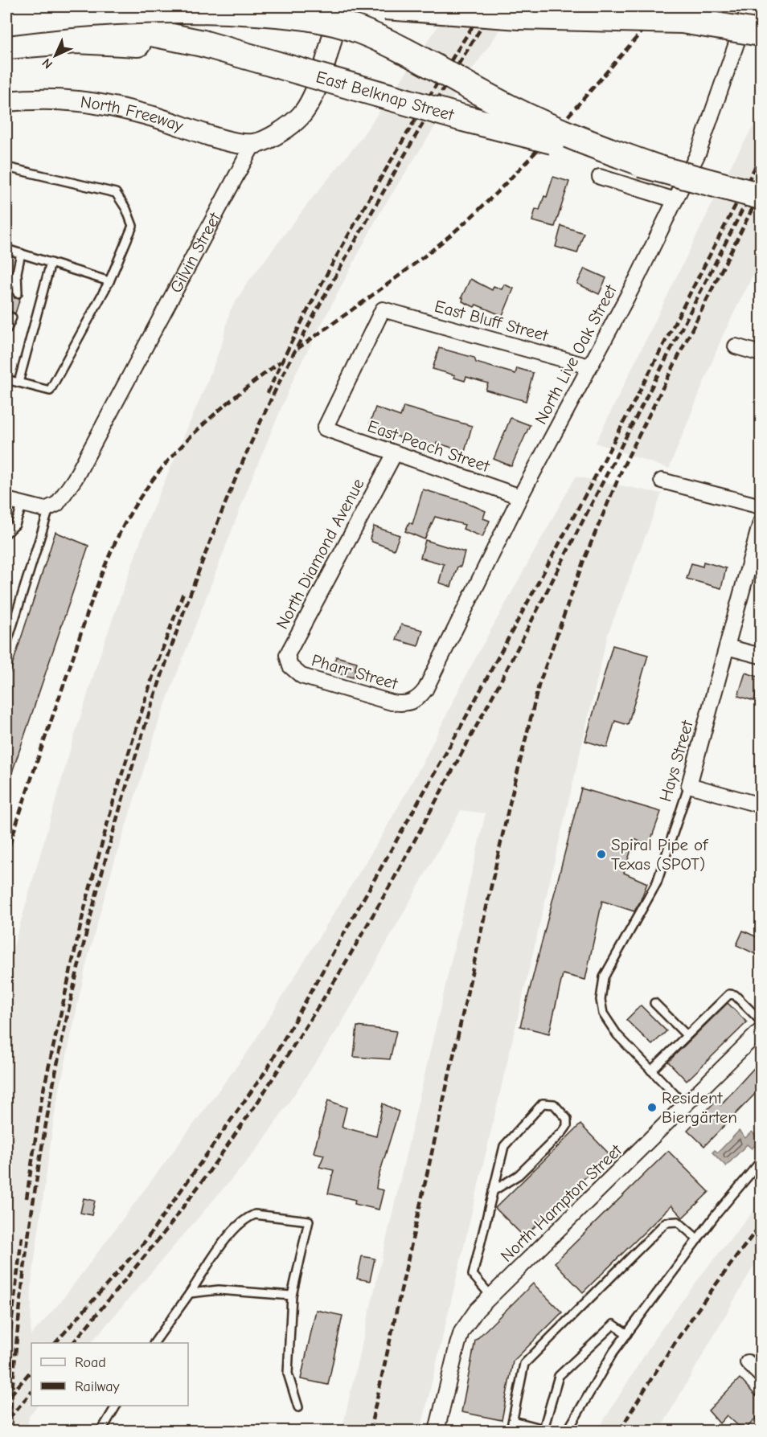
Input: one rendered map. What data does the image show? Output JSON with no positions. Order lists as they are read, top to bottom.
{
  "streets": {
    "highway": ["East Belknap Street"],
    "main road": ["North Freeway"],
    "street": [
      "Gilvin Street",
      "East Bluff Street",
      "North Live Oak Street",
      "East Peach Street",
      "North Diamond Avenue",
      "Pharr Street",
      "Hays Street",
      "North Hampton Street"
    ]
  },
  "crossings": [
    ["North Freeway", "Gilvin Street"],
    ["East Bluff Street", "North Live Oak Street"],
    ["East Bluff Street", "East Peach Street"],
    ["North Live Oak Street", "East Peach Street"],
    ["North Live Oak Street", "Pharr Street"],
    ["East Peach Street", "North Diamond Avenue"],
    ["North Diamond Avenue", "Pharr Street"]
  ],
  "places": ["Spiral Pipe of Texas (SPOT)", "Resident Biergärten"],
  "legend": ["Road", "Railway"],
  "north": "bottom left"
}
